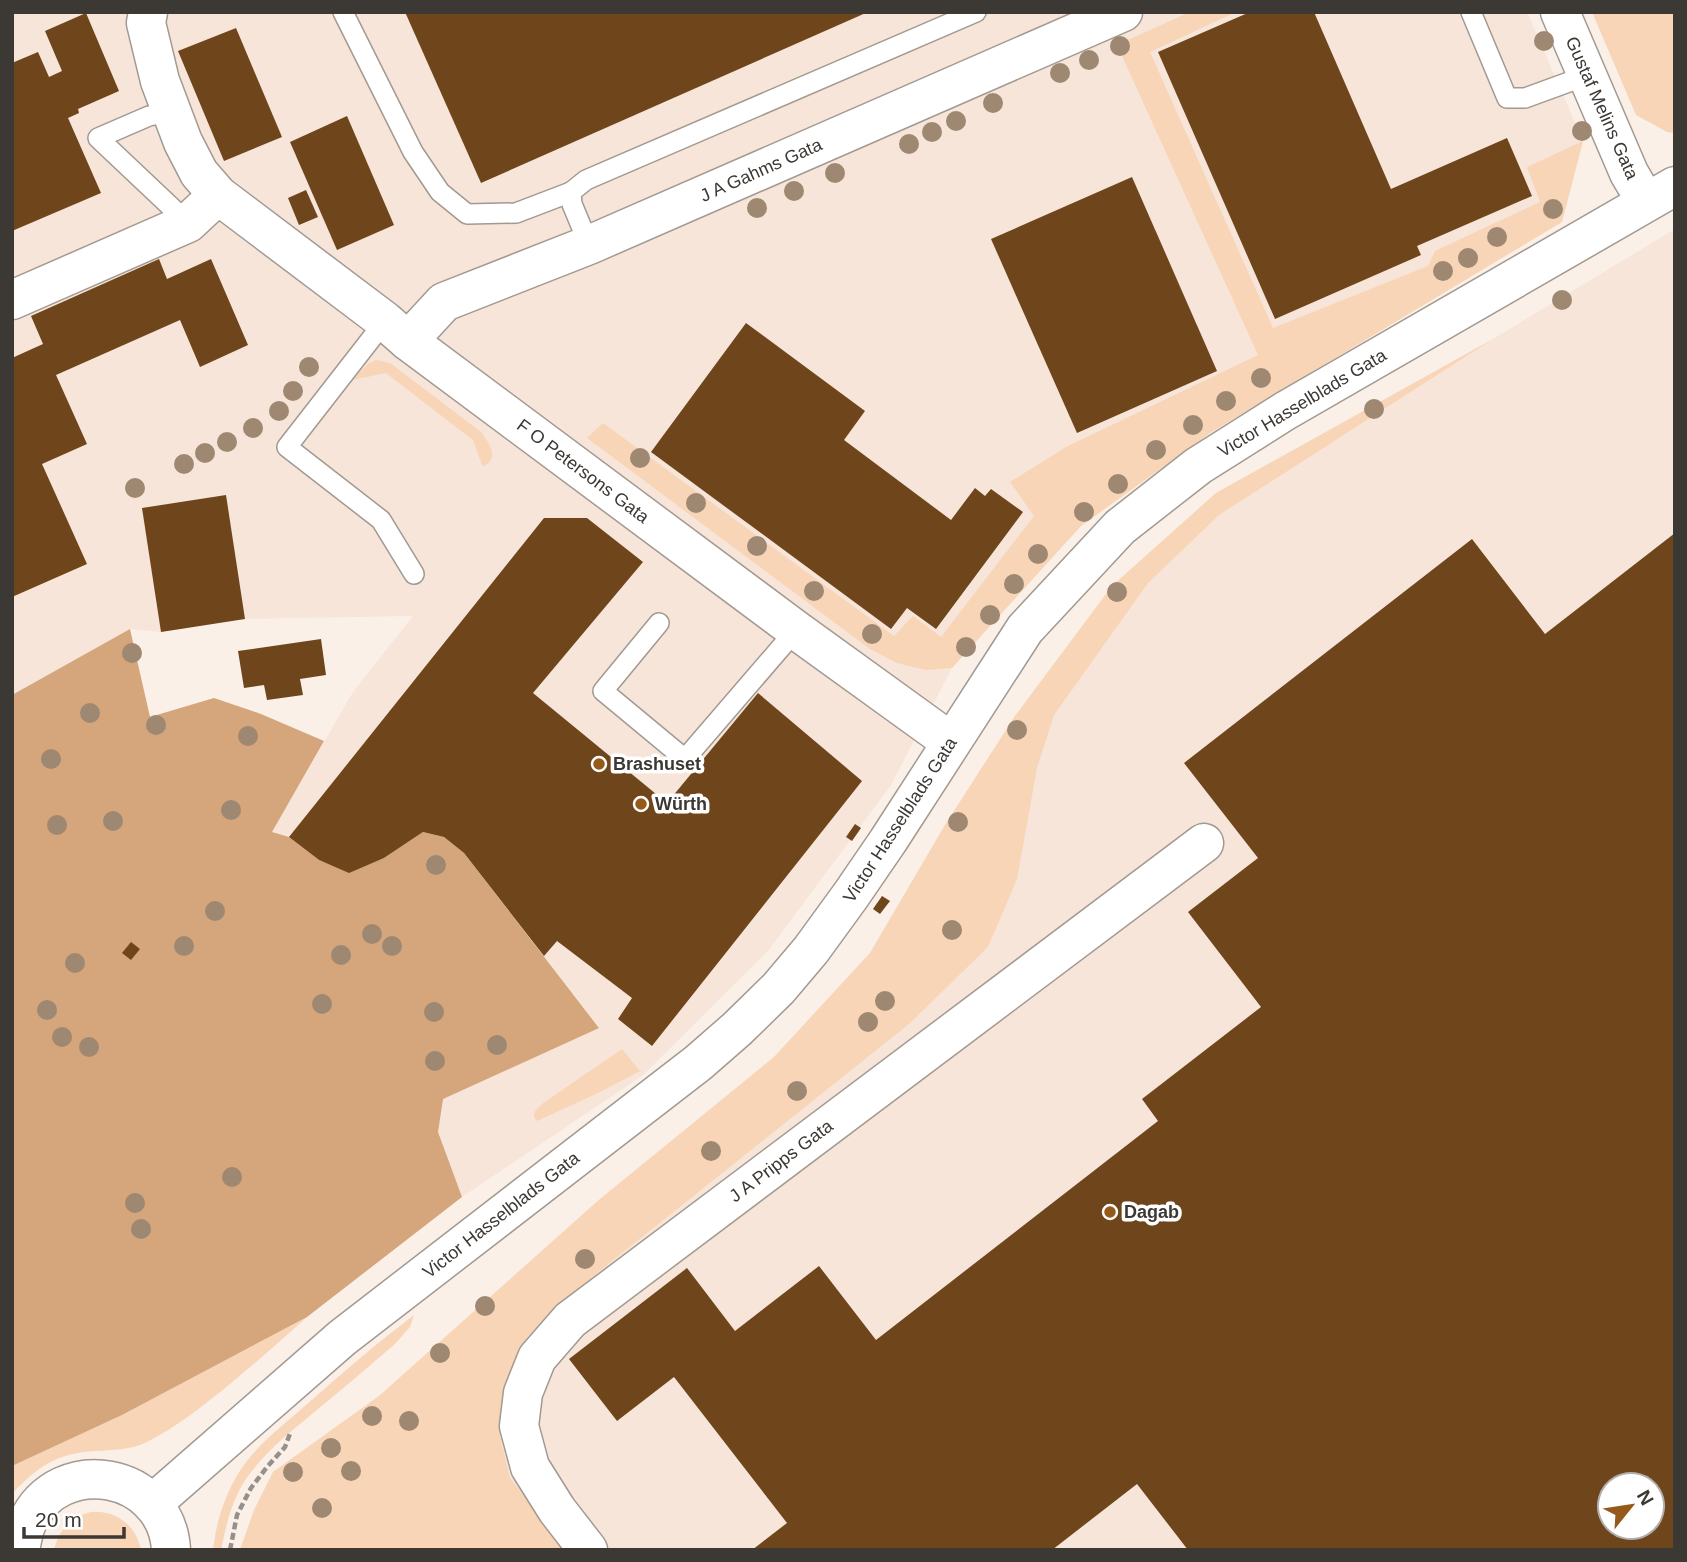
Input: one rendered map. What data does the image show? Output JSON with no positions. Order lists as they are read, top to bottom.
{
  "streets": {
    "street": [
      "Gustaf Melins Gata",
      "J A Gahms Gata",
      "Victor Hasselblads Gata",
      "F O Petersons Gata",
      "J A Pripps Gata"
    ]
  },
  "crossings": [
    ["Gustaf Melins Gata", "Victor Hasselblads Gata"],
    ["J A Gahms Gata", "F O Petersons Gata"],
    ["Victor Hasselblads Gata", "F O Petersons Gata"]
  ],
  "places": ["Brashuset", "Würth", "Dagab"],
  "scale_bar": "20 m",
  "north": "top right"
}
